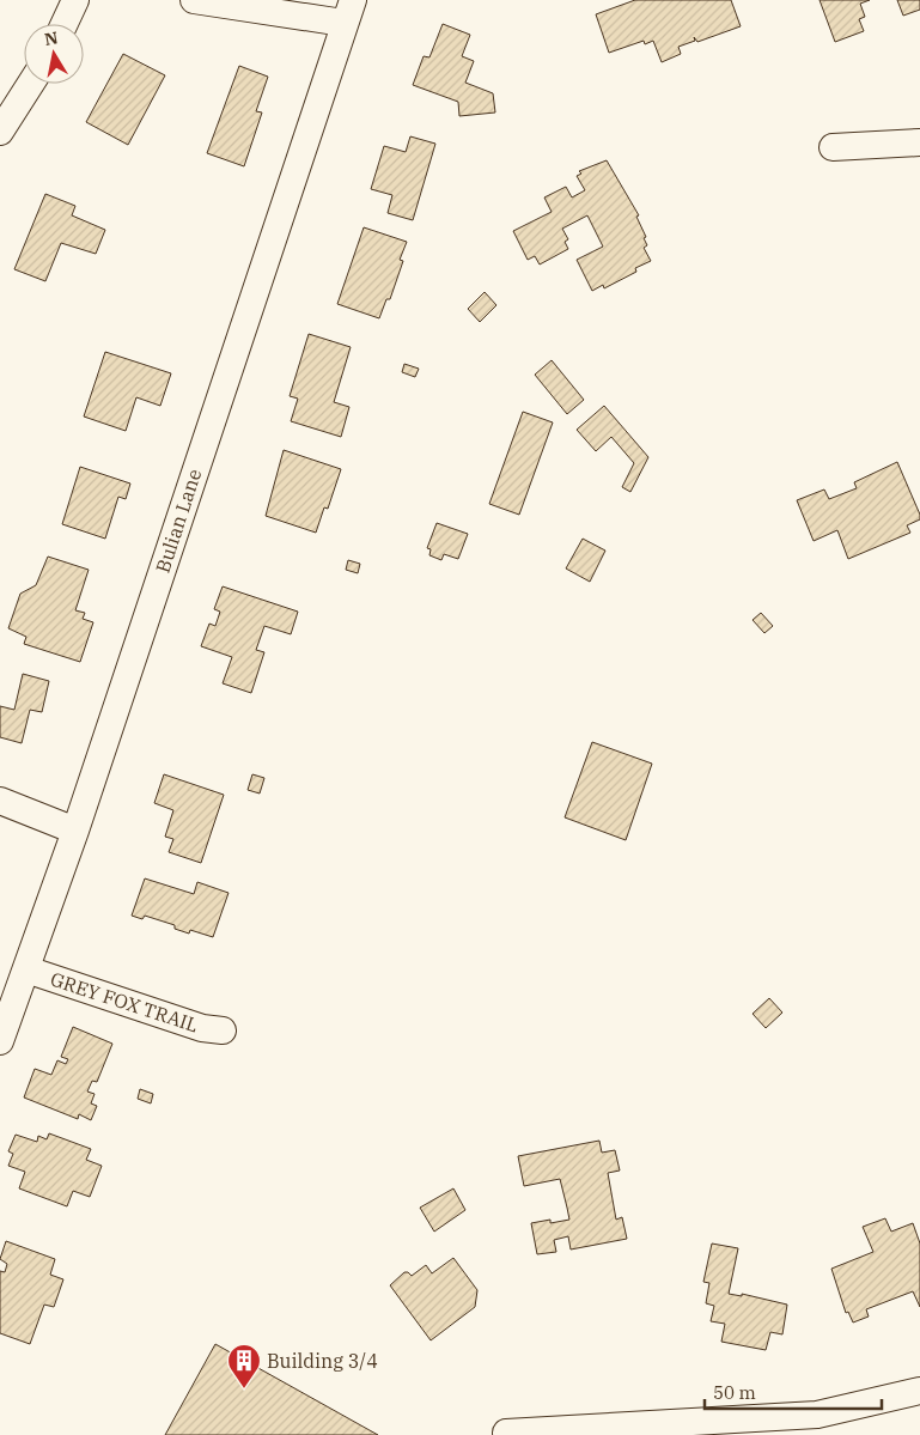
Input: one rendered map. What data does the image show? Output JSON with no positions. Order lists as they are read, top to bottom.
{
  "streets": {
    "street": ["Bulian Lane", "GREY FOX TRAIL"]
  },
  "crossings": [
    ["Bulian Lane", "GREY FOX TRAIL"]
  ],
  "places": {
    "building": ["Building 3/4"]
  },
  "scale_bar": "50 m",
  "north": "top"
}
